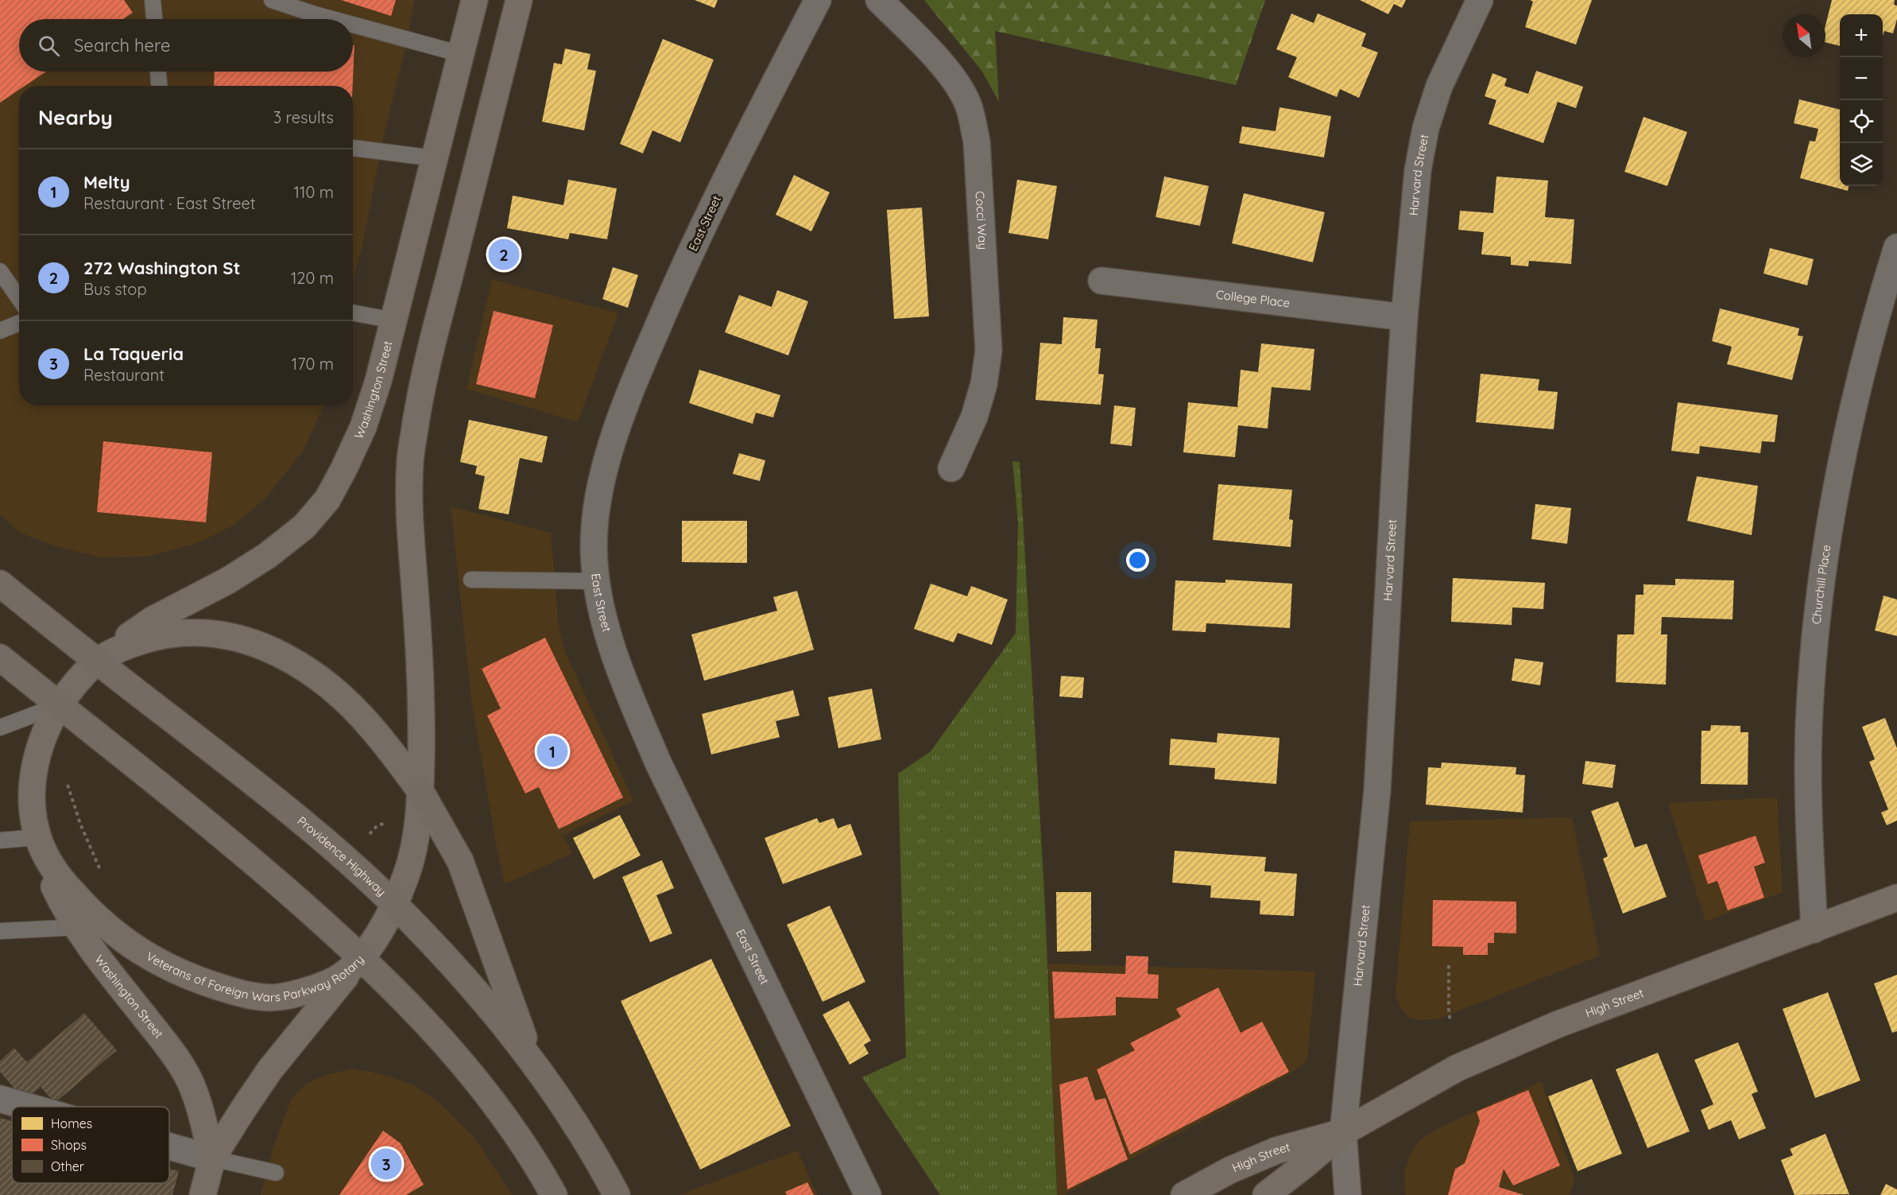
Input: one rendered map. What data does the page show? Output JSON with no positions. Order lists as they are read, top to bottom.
{
  "streets": {
    "highway": ["Providence Highway"],
    "main road": ["Washington Street", "Veterans of Foreign Wars Parkway Rotary", "High Street"],
    "street": [
      "Harvard Street",
      "Cocci Way",
      "East Street",
      "College Place",
      "Churchill Place"
    ]
  },
  "crossings": [
    ["Harvard Street", "College Place"],
    ["Harvard Street", "High Street"],
    ["Washington Street", "Providence Highway"],
    ["Washington Street", "Veterans of Foreign Wars Parkway Rotary"],
    ["Churchill Place", "High Street"],
    ["Providence Highway", "Veterans of Foreign Wars Parkway Rotary"]
  ],
  "legend": ["Homes", "Shops", "Other"],
  "north": "top left",
  "page": {
    "map_buttons": ["+", "−"],
    "search": "Search here",
    "heading": ["Nearby", "3 results"],
    "list": [
      {
        "mark": "1",
        "name": "Melty",
        "note": "Restaurant · East Street",
        "value": "110 m"
      },
      {
        "mark": "2",
        "name": "272 Washington St",
        "note": "Bus stop",
        "value": "120 m"
      },
      {
        "mark": "3",
        "name": "La Taqueria",
        "note": "Restaurant",
        "value": "170 m"
      }
    ],
    "pins": ["2", "1", "3"]
  }
}
